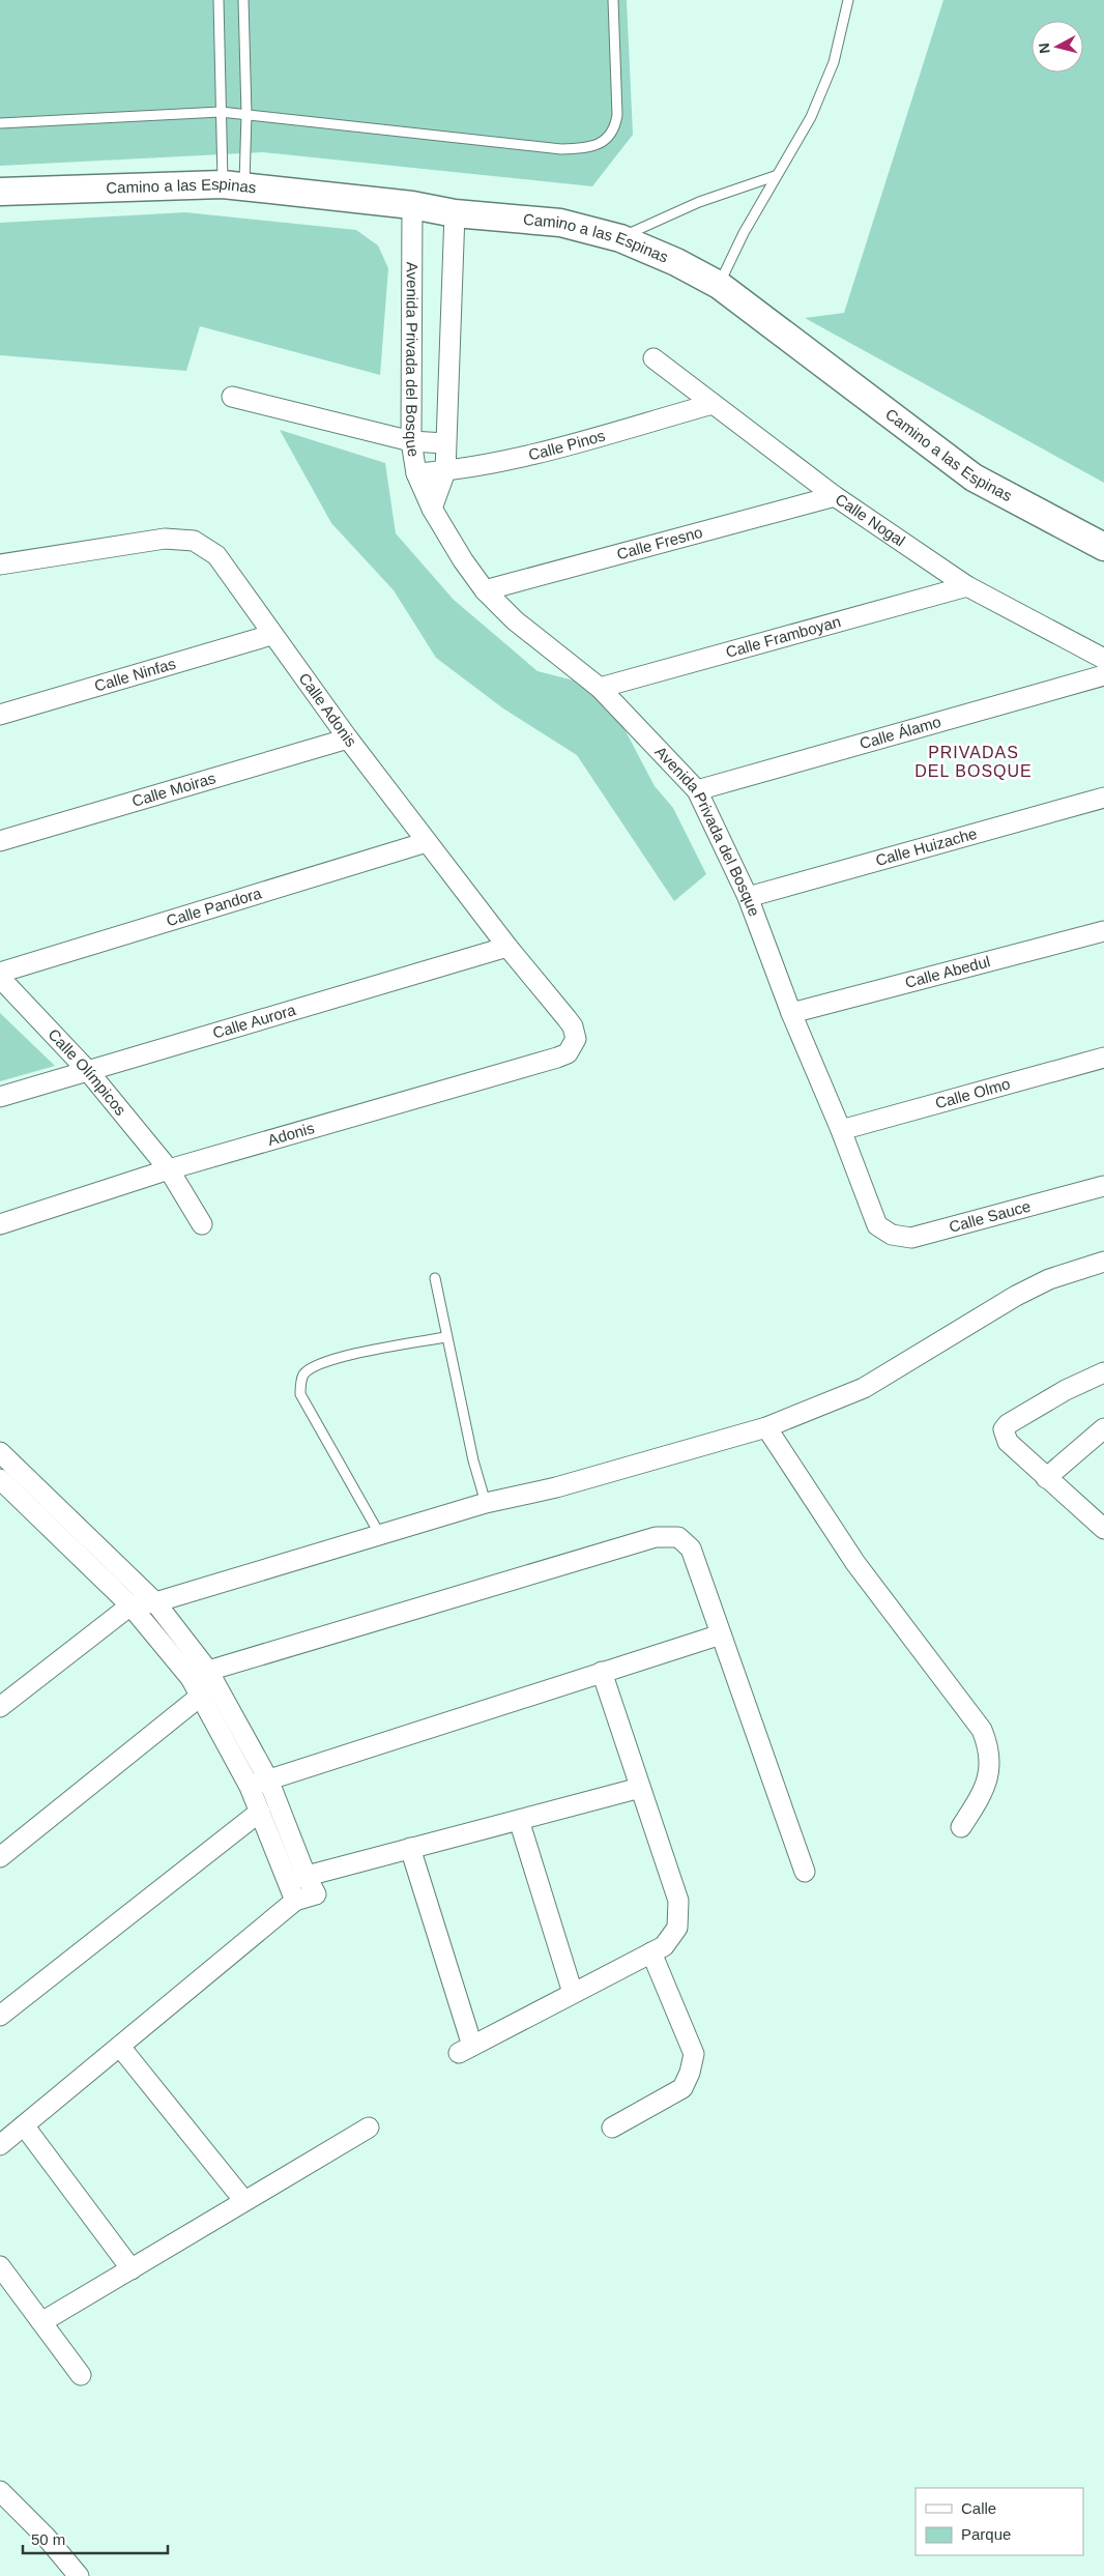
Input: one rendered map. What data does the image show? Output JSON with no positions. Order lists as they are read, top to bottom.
{
  "streets": {
    "street": [
      "Camino a las Espinas",
      "Avenida Privada del Bosque",
      "Calle Pinos",
      "Calle Nogal",
      "Calle Fresno",
      "Calle Framboyan",
      "Calle Ninfas",
      "Calle Adonis",
      "Calle Álamo",
      "Calle Moiras",
      "Calle Huizache",
      "Calle Pandora",
      "Calle Abedul",
      "Calle Aurora",
      "Calle Olímpicos",
      "Calle Olmo",
      "Adonis",
      "Calle Sauce"
    ]
  },
  "crossings": [
    ["Camino a las Espinas", "Avenida Privada del Bosque"],
    ["Avenida Privada del Bosque", "Calle Pinos"],
    ["Avenida Privada del Bosque", "Calle Fresno"],
    ["Avenida Privada del Bosque", "Calle Framboyan"],
    ["Avenida Privada del Bosque", "Calle Álamo"],
    ["Avenida Privada del Bosque", "Calle Huizache"],
    ["Avenida Privada del Bosque", "Calle Abedul"],
    ["Avenida Privada del Bosque", "Calle Olmo"],
    ["Avenida Privada del Bosque", "Calle Sauce"],
    ["Calle Pinos", "Calle Nogal"],
    ["Calle Nogal", "Calle Fresno"],
    ["Calle Nogal", "Calle Framboyan"],
    ["Calle Ninfas", "Calle Adonis"],
    ["Calle Adonis", "Calle Moiras"],
    ["Calle Adonis", "Calle Pandora"],
    ["Calle Adonis", "Calle Aurora"],
    ["Calle Adonis", "Adonis"],
    ["Calle Aurora", "Calle Olímpicos"],
    ["Calle Olímpicos", "Adonis"]
  ],
  "districts": ["PRIVADAS DEL BOSQUE"],
  "legend": ["Calle", "Parque"],
  "scale_bar": "50 m",
  "north": "left"
}
